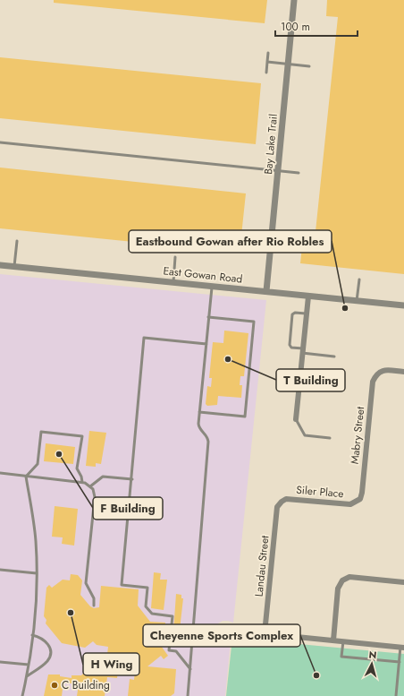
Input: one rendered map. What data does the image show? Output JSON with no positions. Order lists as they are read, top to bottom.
{
  "streets": {
    "street": [
      "Bay Lake Trail",
      "East Gowan Road",
      "Mabry Street",
      "Siler Place",
      "Landau Street"
    ]
  },
  "crossings": [
    ["Bay Lake Trail", "East Gowan Road"],
    ["Mabry Street", "Siler Place"],
    ["Siler Place", "Landau Street"]
  ],
  "places": [
    "Eastbound Gowan after Rio Robles",
    "T Building",
    "F Building",
    "H Wing",
    "Cheyenne Sports Complex",
    "C Building"
  ],
  "scale_bar": "100 m",
  "north": "top"
}
